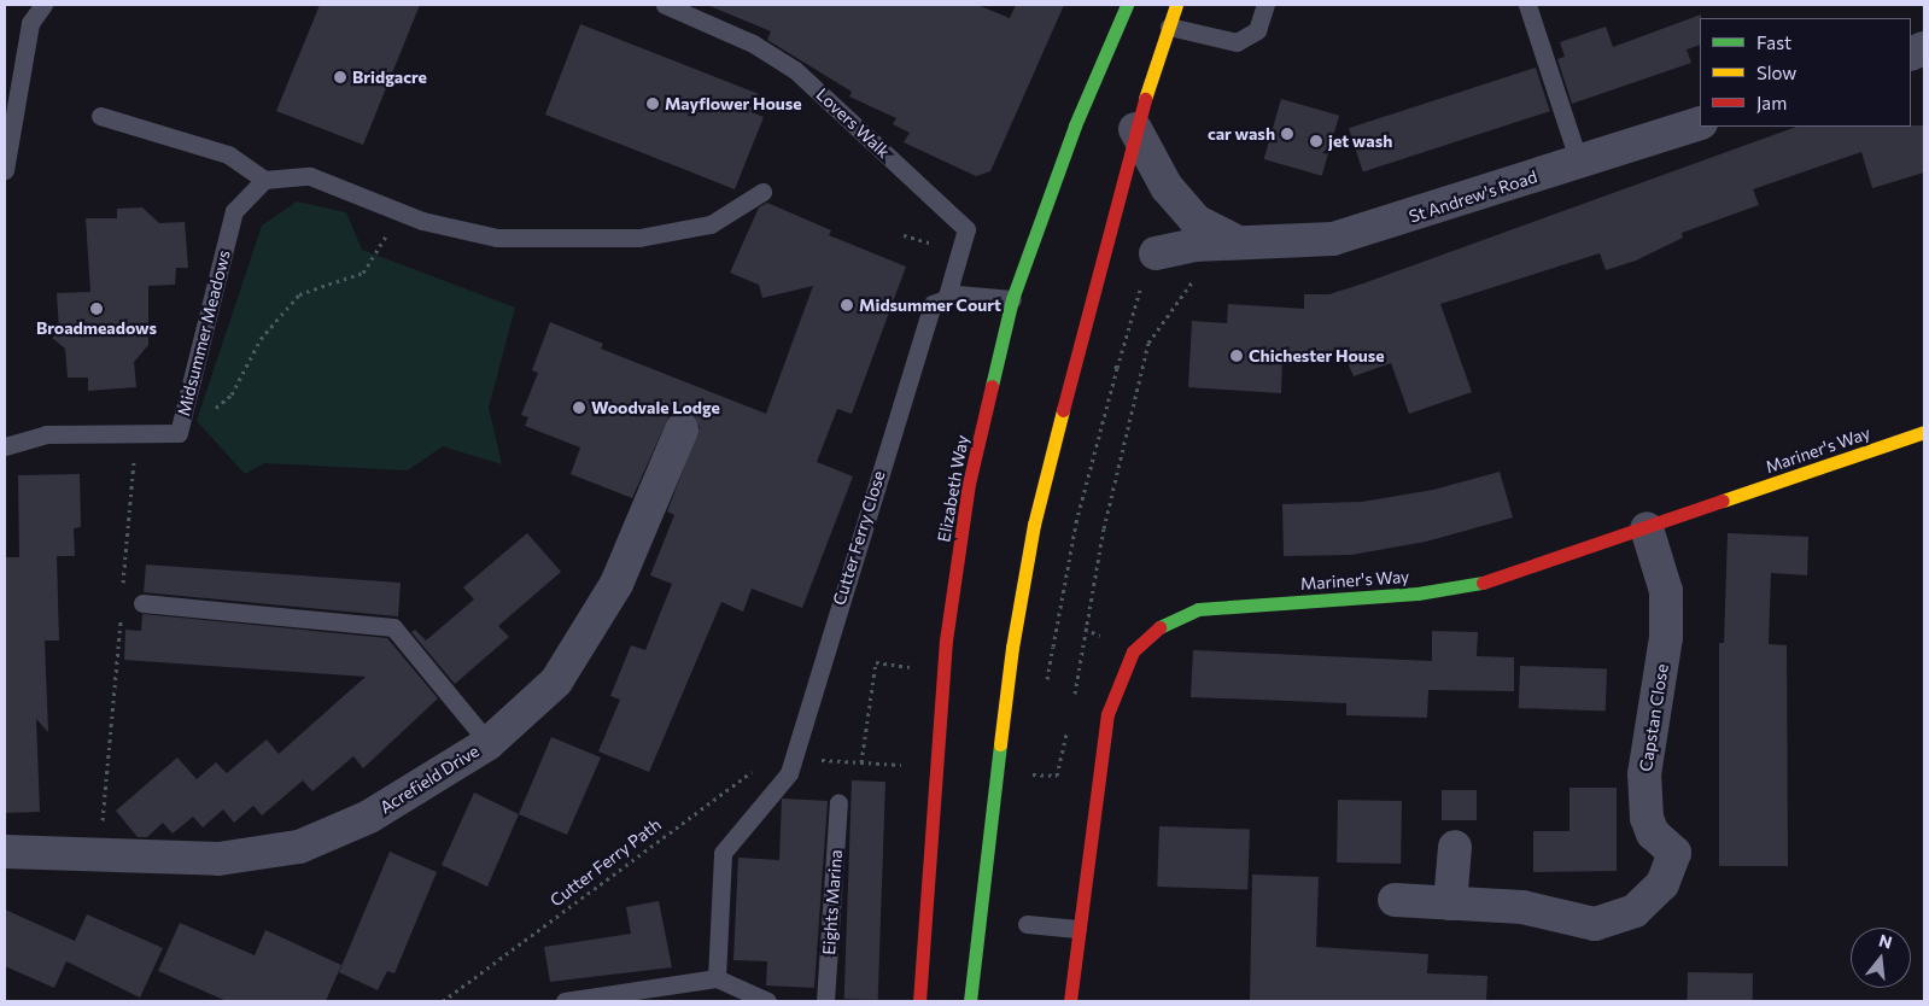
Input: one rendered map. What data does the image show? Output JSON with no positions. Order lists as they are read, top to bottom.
{
  "streets": {
    "main road": ["Mariner's Way", "Elizabeth Way"],
    "street": ["St Andrew's Road", "Capstan Close", "Acrefield Drive"],
    "lane": [
      "Lovers Walk",
      "Midsummer Meadows",
      "Cutter Ferry Close",
      "Eights Marina"
    ],
    "path": ["Cutter Ferry Path"]
  },
  "crossings": [
    ["Lovers Walk", "Cutter Ferry Close"],
    ["Mariner's Way", "Capstan Close"],
    ["Cutter Ferry Close", "Cutter Ferry Path"]
  ],
  "places": [
    "Bridgacre",
    "Mayflower House",
    "car wash",
    "jet wash",
    "Midsummer Court",
    "Broadmeadows",
    "Chichester House",
    "Woodvale Lodge"
  ],
  "legend": ["Fast", "Slow", "Jam"],
  "north": "top"
}
